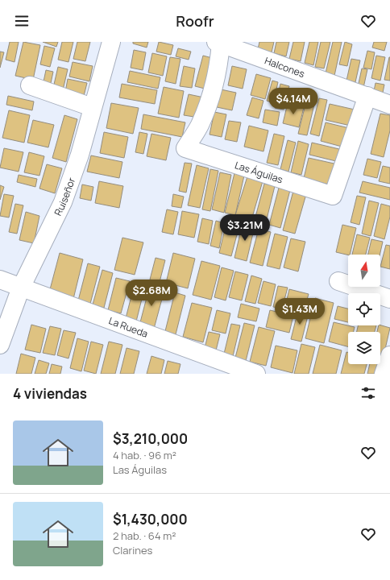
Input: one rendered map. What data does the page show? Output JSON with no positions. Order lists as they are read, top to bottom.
{
  "streets": {
    "street": [
      "Halcones",
      "Las Águilas",
      "Ruiseñor",
      "La Rueda"
    ]
  },
  "crossings": [
    ["Halcones", "Las Águilas"],
    ["Ruiseñor", "La Rueda"]
  ],
  "north": "top",
  "page": {
    "header": "Roofr",
    "price": [
      "$4.14M",
      "$3.21M",
      "$2.68M",
      "$1.43M"
    ],
    "heading": "4 viviendas",
    "list": [
      {
        "name": "$3,210,000",
        "note": "4 hab. · 96 m² · Las Águilas"
      },
      {
        "name": "$1,430,000",
        "note": "2 hab. · 64 m² · Clarines"
      }
    ]
  }
}
